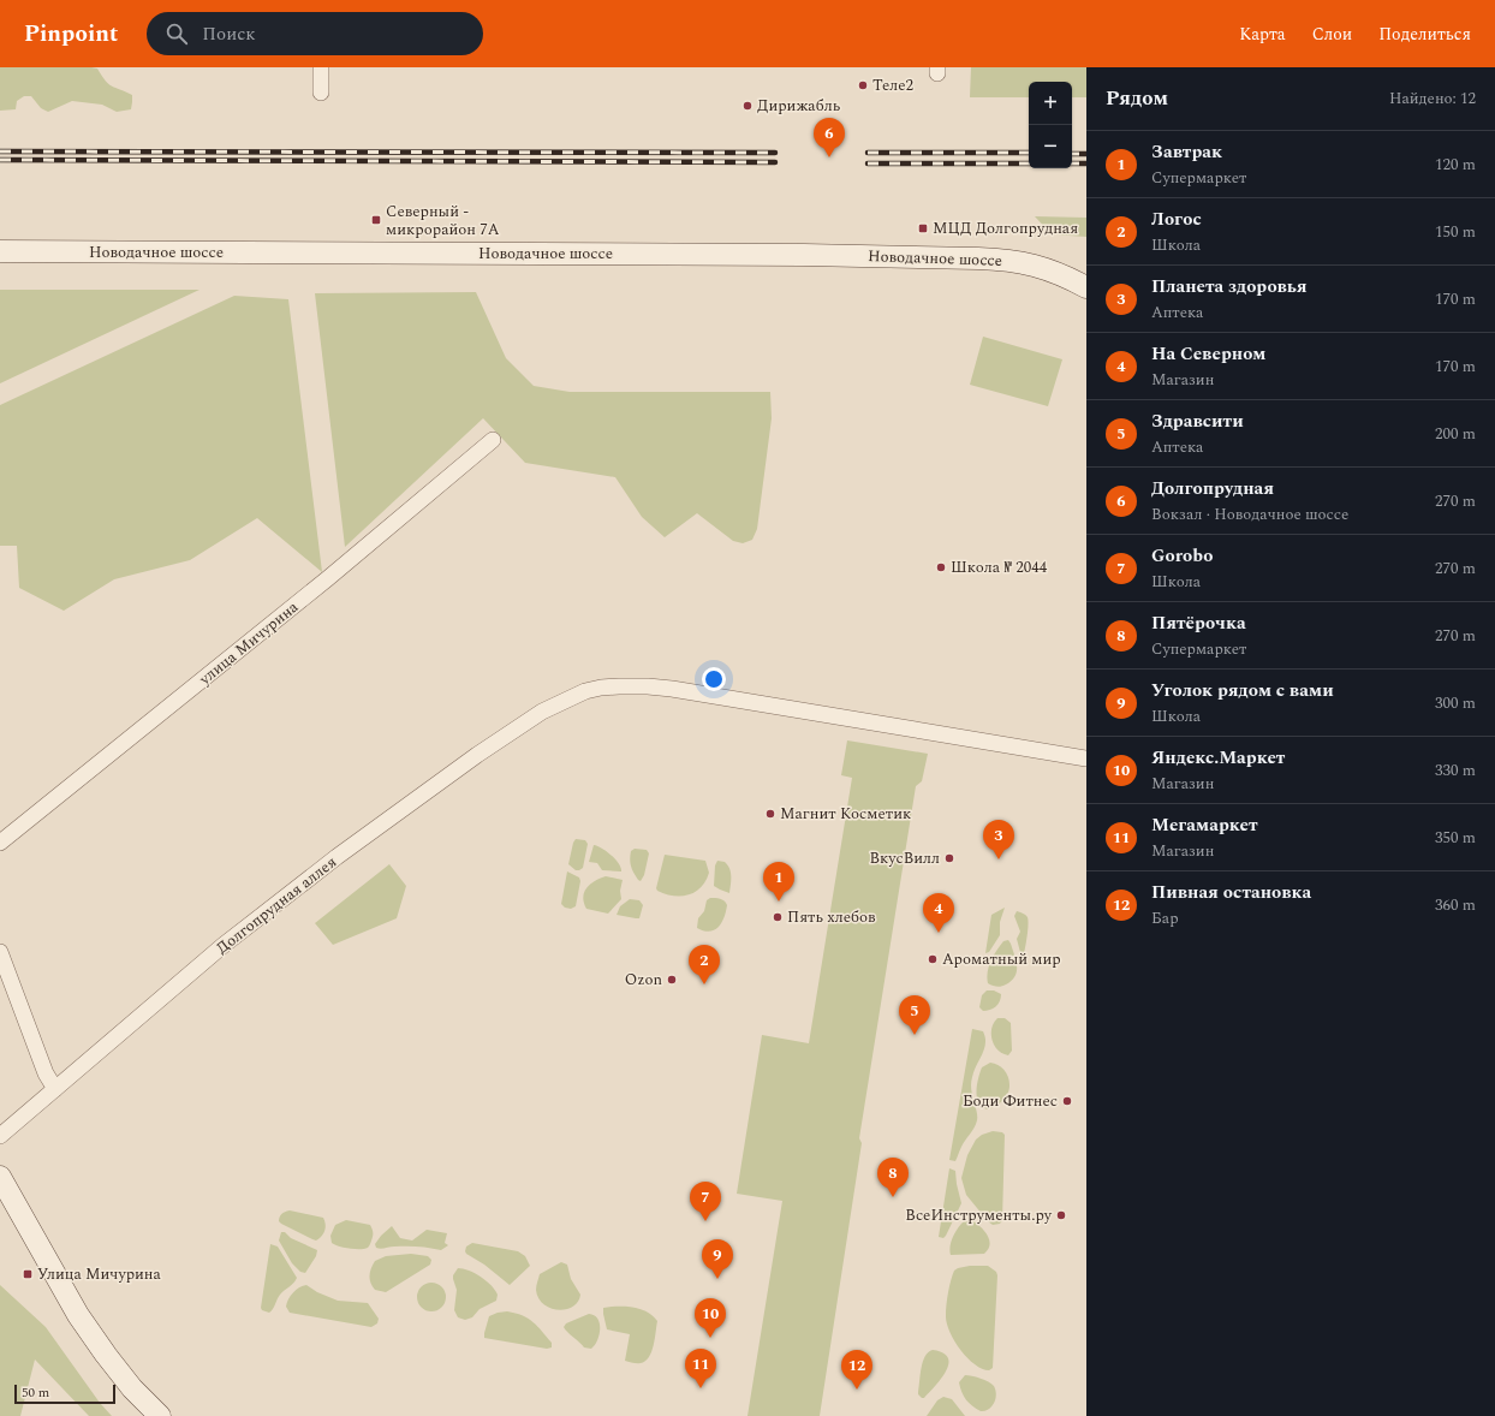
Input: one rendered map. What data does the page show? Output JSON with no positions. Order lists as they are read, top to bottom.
{
  "streets": {
    "street": ["Новодачное шоссе", "улица Мичурина", "Долгопрудная аллея"]
  },
  "places": {
    "other": [
      "Теле2",
      "Дирижабль",
      "Школа № 2044",
      "Магнит Косметик",
      "ВкусВилл",
      "Пять хлебов",
      "Ароматный мир",
      "Ozon",
      "Боди Фитнес",
      "ВсеИнструменты.ру"
    ],
    "transit": ["Северный - микрорайон 7А", "МЦД Долгопрудная", "Улица Мичурина"]
  },
  "scale_bar": "50 m",
  "page": {
    "header": "Pinpoint",
    "search": "Поиск",
    "nav": ["Карта", "Слои", "Поделиться"],
    "heading": ["Рядом", "Найдено: 12"],
    "map_buttons": ["+", "−"],
    "pins": [
      "6",
      "3",
      "1",
      "4",
      "2",
      "5",
      "8",
      "7",
      "9",
      "10",
      "11",
      "12"
    ],
    "list": [
      {
        "mark": "1",
        "name": "Завтрак",
        "note": "Супермаркет",
        "value": "120 m"
      },
      {
        "mark": "2",
        "name": "Логос",
        "note": "Школа",
        "value": "150 m"
      },
      {
        "mark": "3",
        "name": "Планета здоровья",
        "note": "Аптека",
        "value": "170 m"
      },
      {
        "mark": "4",
        "name": "На Северном",
        "note": "Магазин",
        "value": "170 m"
      },
      {
        "mark": "5",
        "name": "Здравсити",
        "note": "Аптека",
        "value": "200 m"
      },
      {
        "mark": "6",
        "name": "Долгопрудная",
        "note": "Вокзал · Новодачное шоссе",
        "value": "270 m"
      },
      {
        "mark": "7",
        "name": "Gorobo",
        "note": "Школа",
        "value": "270 m"
      },
      {
        "mark": "8",
        "name": "Пятёрочка",
        "note": "Супермаркет",
        "value": "270 m"
      },
      {
        "mark": "9",
        "name": "Уголок рядом с вами",
        "note": "Школа",
        "value": "300 m"
      },
      {
        "mark": "10",
        "name": "Яндекс.Маркет",
        "note": "Магазин",
        "value": "330 m"
      },
      {
        "mark": "11",
        "name": "Мегамаркет",
        "note": "Магазин",
        "value": "350 m"
      },
      {
        "mark": "12",
        "name": "Пивная остановка",
        "note": "Бар",
        "value": "360 m"
      }
    ],
    "scale": "50 m"
  }
}
